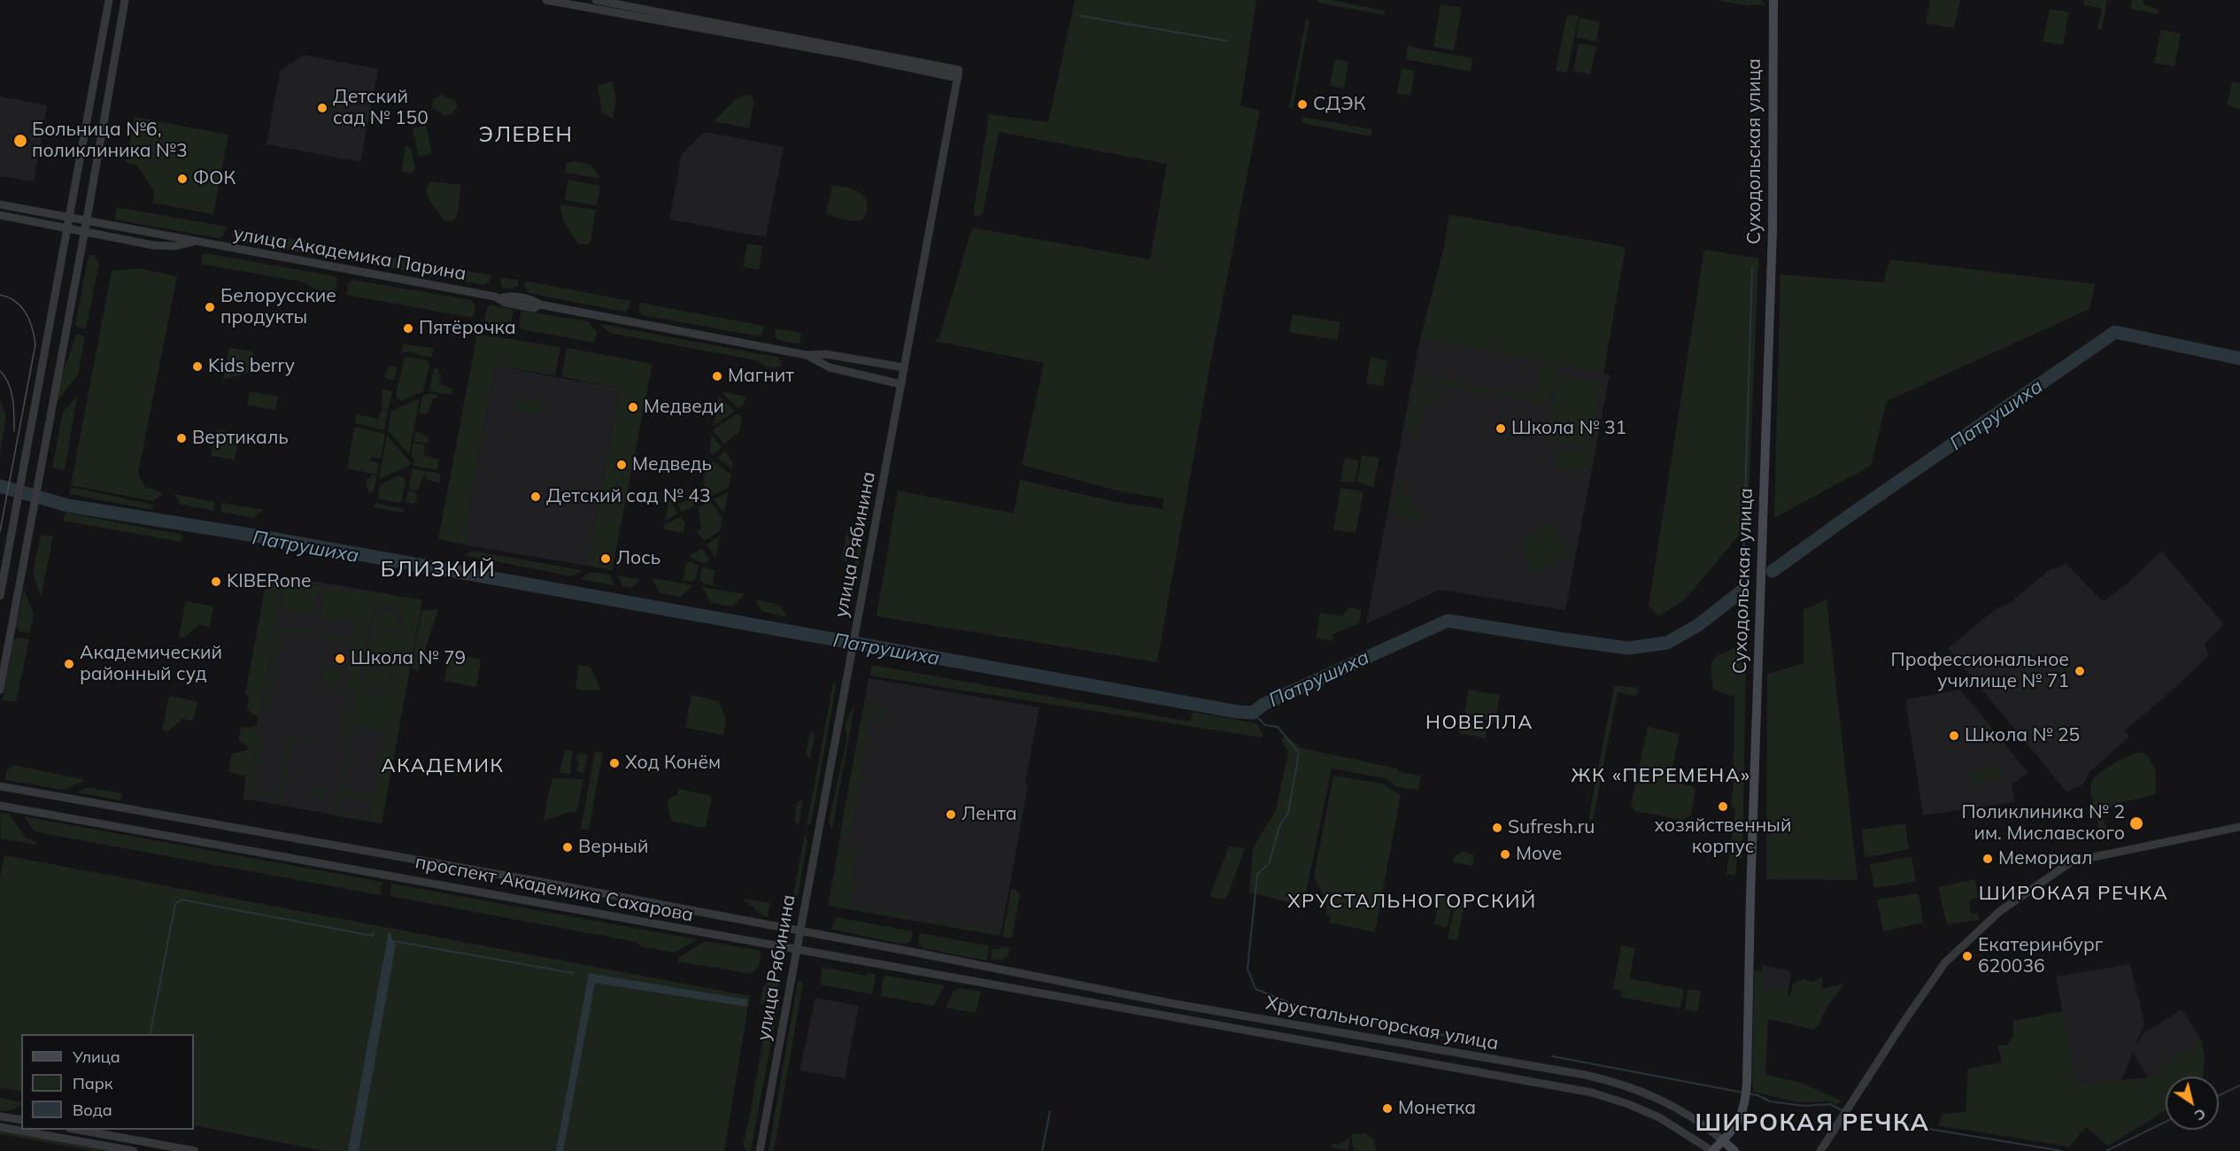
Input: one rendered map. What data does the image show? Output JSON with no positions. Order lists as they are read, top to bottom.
{
  "streets": {
    "main road": ["Суходольская улица", "Хрустальногорская улица"],
    "street": ["улица Академика Парина", "улица Рябинина", "проспект Академика Сахарова"]
  },
  "crossings": [
    ["Суходольская улица", "Хрустальногорская улица"],
    ["улица Академика Парина", "улица Рябинина"],
    ["улица Рябинина", "проспект Академика Сахарова"],
    ["проспект Академика Сахарова", "Хрустальногорская улица"]
  ],
  "districts": [
    "ЭЛЕВЕН",
    "БЛИЗКИЙ",
    "НОВЕЛЛА",
    "АКАДЕМИК",
    "ЖК «ПЕРЕМЕНА»",
    "ШИРОКАЯ РЕЧКА",
    "ХРУСТАЛЬНОГОРСКИЙ",
    "ШИРОКАЯ РЕЧКА"
  ],
  "water": ["Патрушиха"],
  "places": [
    "СДЭК",
    "Детский сад № 150",
    "Больница №6, поликлиника №3",
    "ФОК",
    "Белорусские продукты",
    "Пятёрочка",
    "Kids berry",
    "Магнит",
    "Медведи",
    "Школа № 31",
    "Вертикаль",
    "Медведь",
    "Детский сад № 43",
    "Лось",
    "KIBERone",
    "Школа № 79",
    "Академический районный суд",
    "Профессиональное училище № 71",
    "Школа № 25",
    "Ход Конём",
    "хозяйственный корпус",
    "Лента",
    "Поликлиника № 2 им. Миславского",
    "Sufresh.ru",
    "Верный",
    "Move",
    "Мемориал",
    "Екатеринбург 620036",
    "Монетка"
  ],
  "legend": ["Улица", "Парк", "Вода"],
  "north": "bottom right"
}
